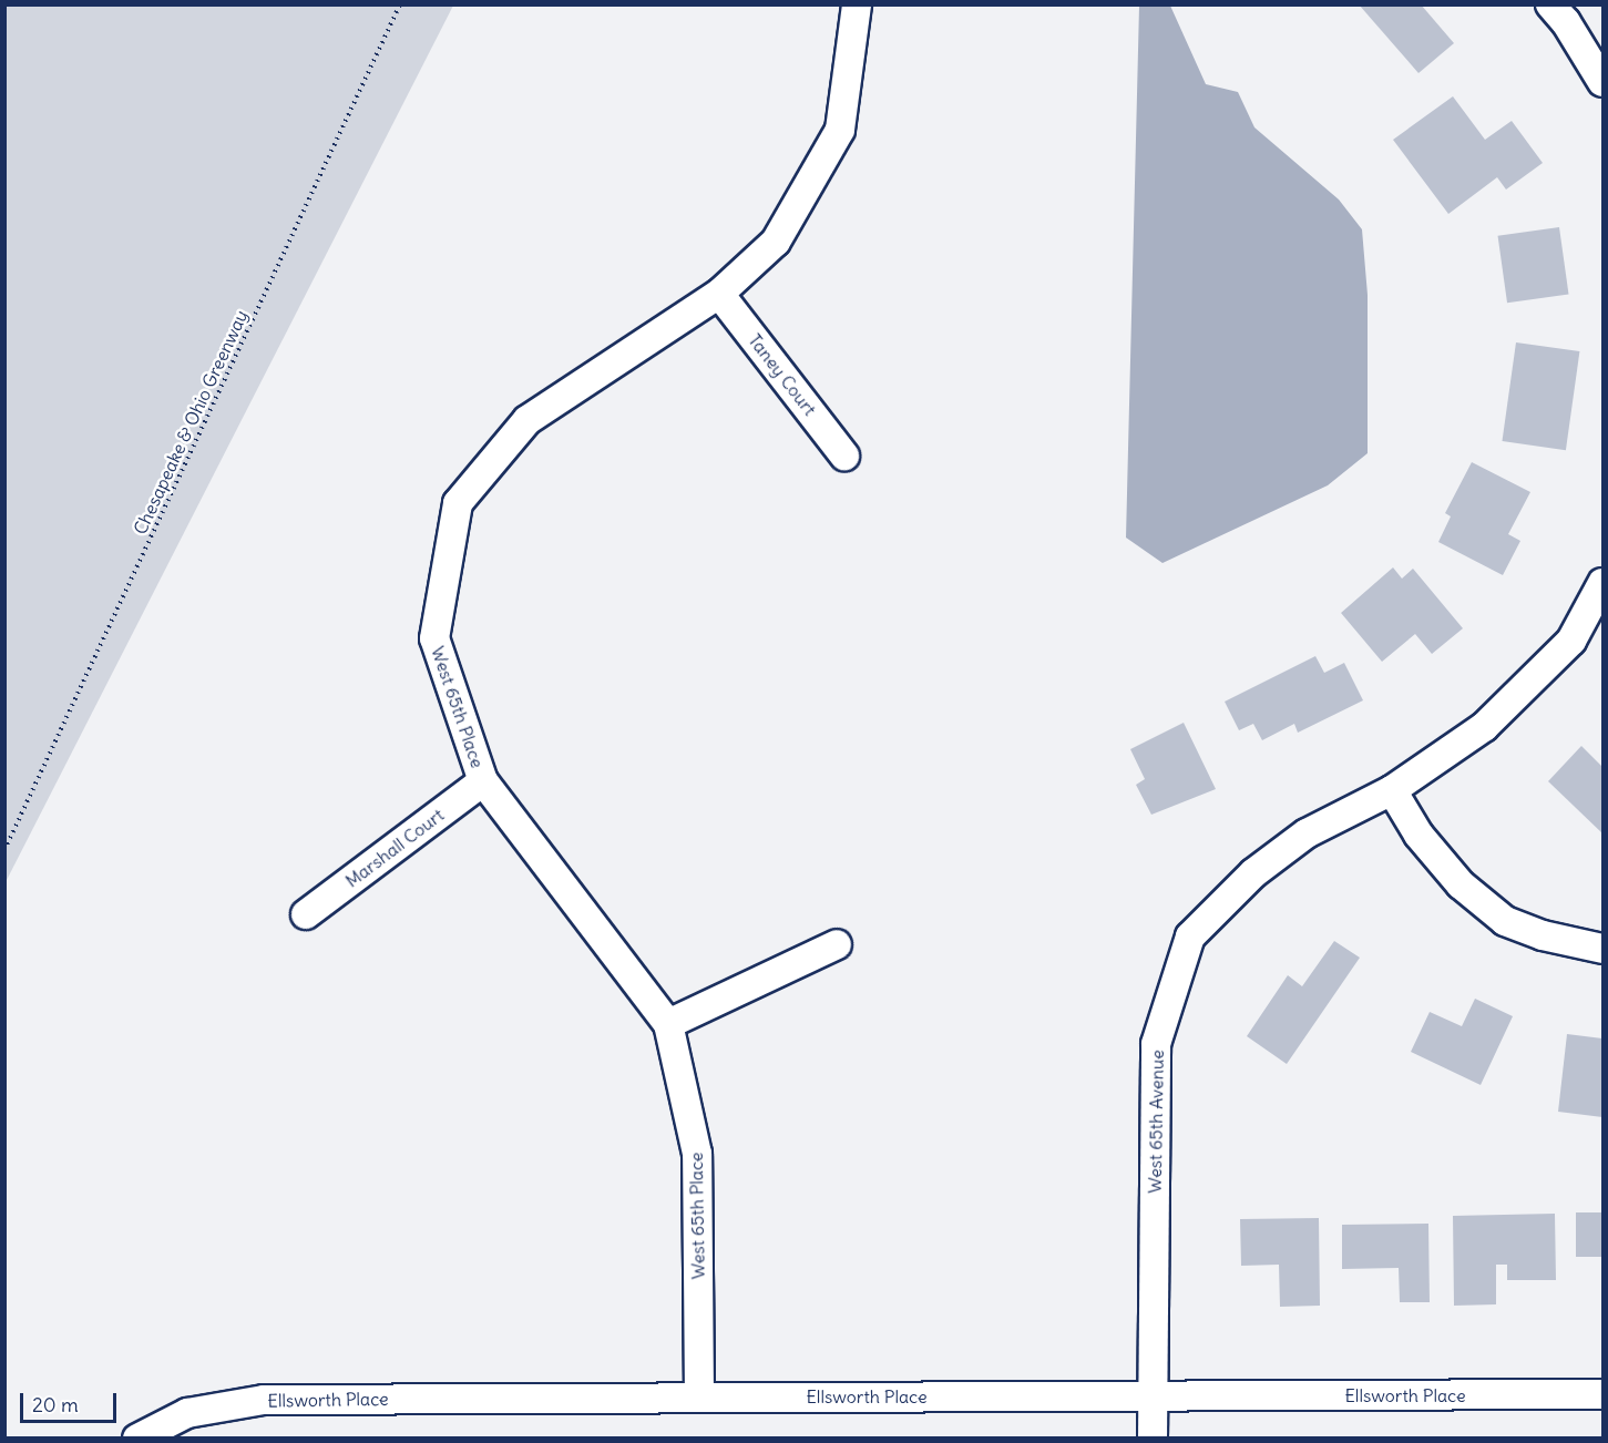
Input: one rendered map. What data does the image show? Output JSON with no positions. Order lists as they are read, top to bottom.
{
  "streets": {
    "street": [
      "Taney Court",
      "West 65th Place",
      "Marshall Court",
      "West 65th Avenue",
      "Ellsworth Place"
    ],
    "path": ["Chesapeake & Ohio Greenway"]
  },
  "crossings": [
    ["Taney Court", "West 65th Place"],
    ["West 65th Place", "Marshall Court"],
    ["West 65th Place", "Ellsworth Place"],
    ["West 65th Avenue", "Ellsworth Place"]
  ],
  "scale_bar": "20 m"
}
